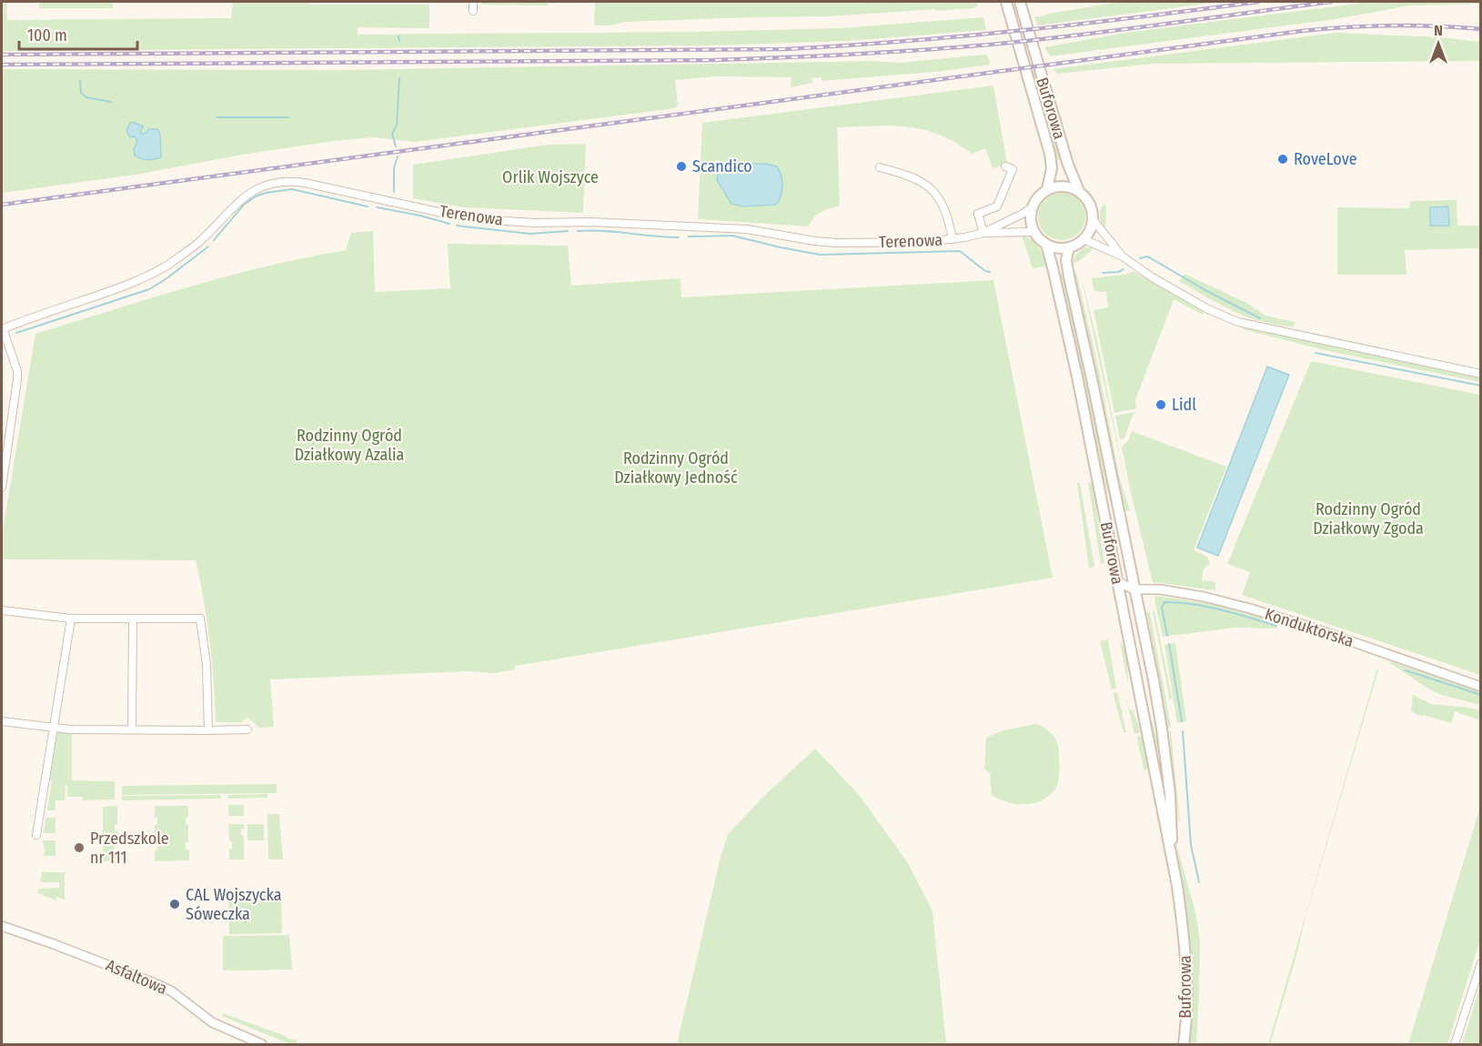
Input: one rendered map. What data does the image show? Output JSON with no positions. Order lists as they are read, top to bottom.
{
  "streets": {
    "main road": ["Buforowa"],
    "street": ["Terenowa", "Konduktorska", "Asfaltowa"]
  },
  "crossings": [
    ["Buforowa", "Terenowa"],
    ["Buforowa", "Konduktorska"]
  ],
  "parks": [
    "Orlik Wojszyce",
    "Rodzinny Ogród Działkowy Azalia",
    "Rodzinny Ogród Działkowy Jedność",
    "Rodzinny Ogród Działkowy Zgoda"
  ],
  "places": [
    "RoveLove",
    "Scandico",
    "Lidl",
    "Przedszkole nr 111",
    "CAL Wojszycka Sóweczka"
  ],
  "scale_bar": "100 m",
  "north": "top"
}
